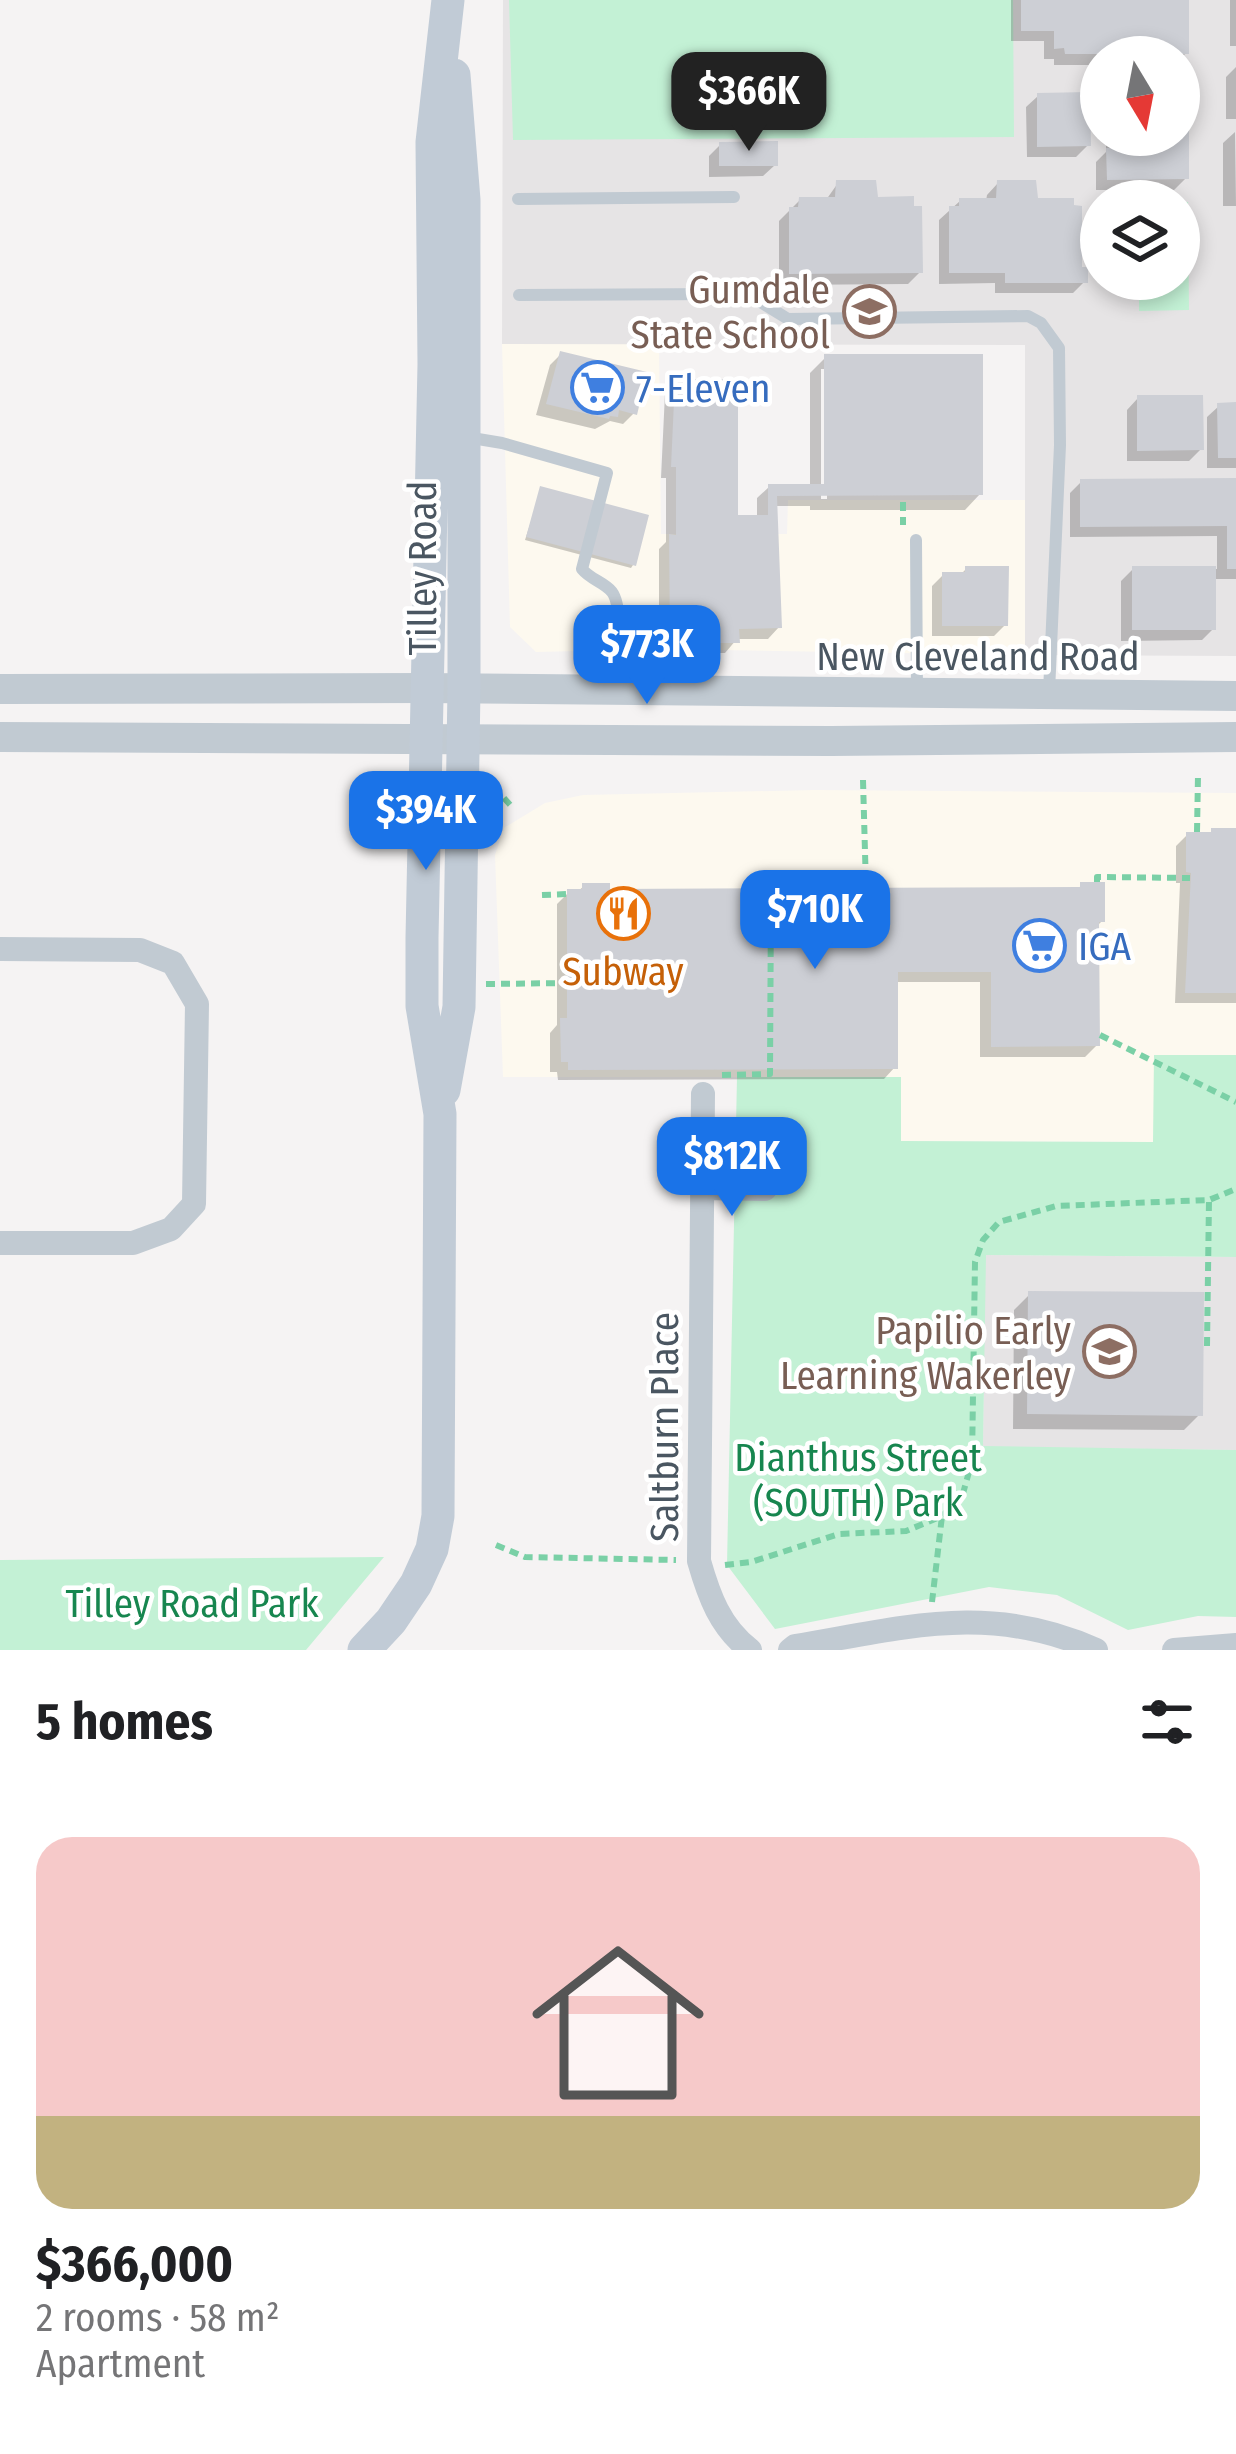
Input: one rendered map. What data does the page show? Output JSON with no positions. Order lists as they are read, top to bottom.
{
  "streets": {
    "main road": ["Tilley Road"],
    "street": ["New Cleveland Road", "Saltburn Place"]
  },
  "crossings": [
    ["Tilley Road", "New Cleveland Road"]
  ],
  "parks": ["Dianthus Street (SOUTH) Park", "Tilley Road Park"],
  "places": {
    "school or university": ["Gumdale State School", "Papilio Early Learning Wakerley"],
    "supermarket": ["7-Eleven", "IGA"],
    "restaurant": ["Subway"]
  },
  "north": "bottom",
  "page": {
    "price": [
      "$366K",
      "$773K",
      "$394K",
      "$710K",
      "$812K"
    ],
    "heading": "5 homes",
    "list": [
      {
        "name": "$366,000",
        "note": "2 rooms · 58 m² · Apartment"
      }
    ]
  }
}
